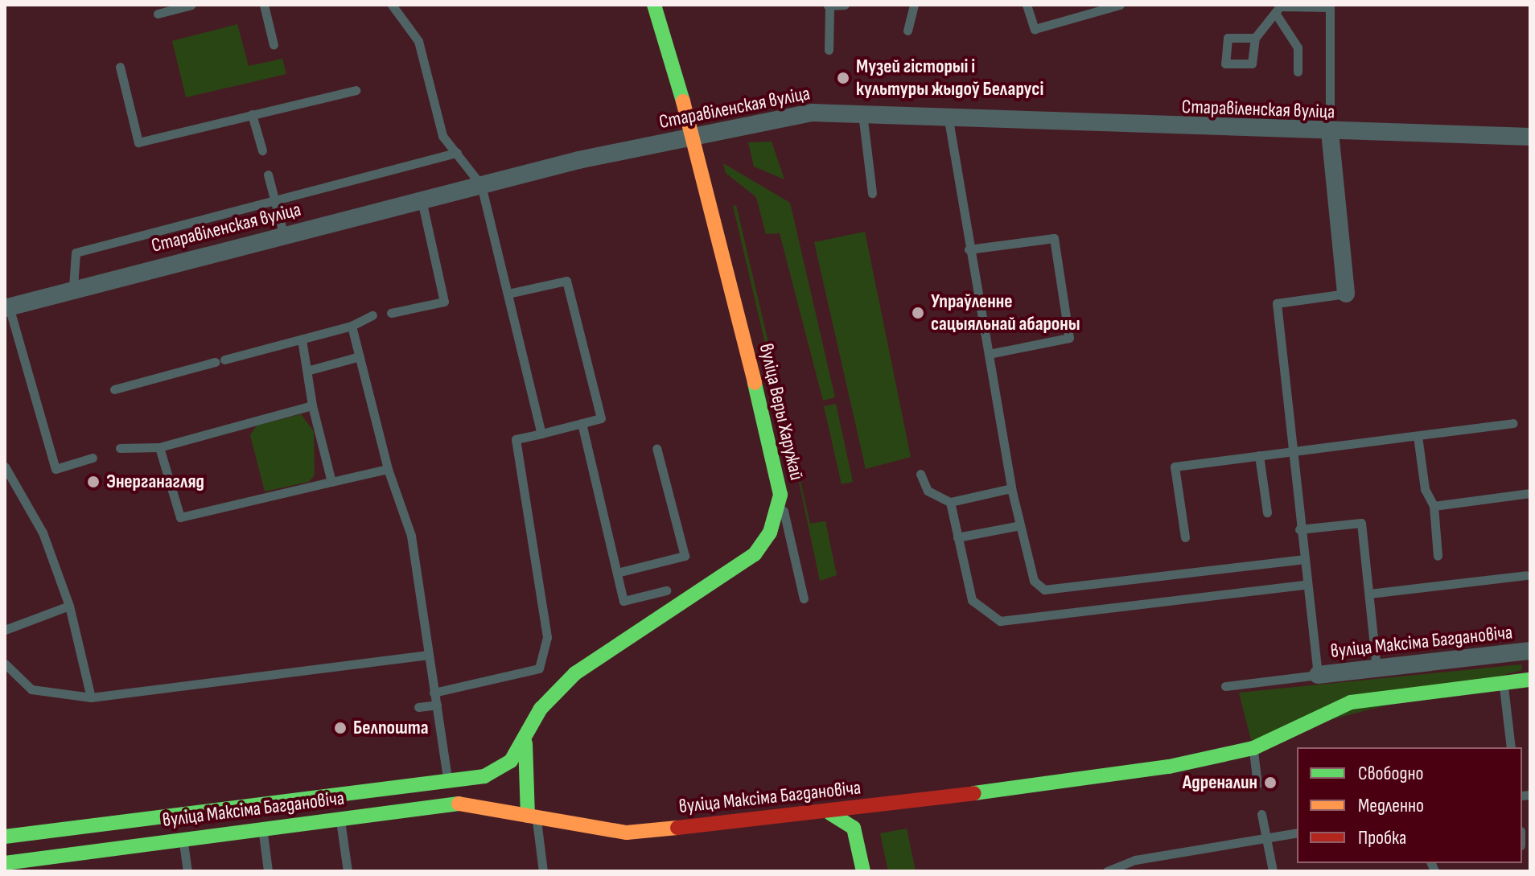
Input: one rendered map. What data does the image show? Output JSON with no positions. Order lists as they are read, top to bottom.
{
  "streets": {
    "main road": ["вуліца Веры Харужай", "вуліца Максіма Багдановіча"],
    "street": ["Старавіленская вуліца"]
  },
  "crossings": [
    ["Старавіленская вуліца", "вуліца Веры Харужай"],
    ["вуліца Веры Харужай", "вуліца Максіма Багдановіча"]
  ],
  "places": [
    "Музей гісторыі і культуры жыдоў Беларусі",
    "Упраўленне сацыяльнай абароны",
    "Энерганагляд",
    "Белпошта",
    "Адреналин"
  ],
  "legend": ["Свободно", "Медленно", "Пробка"]
}
